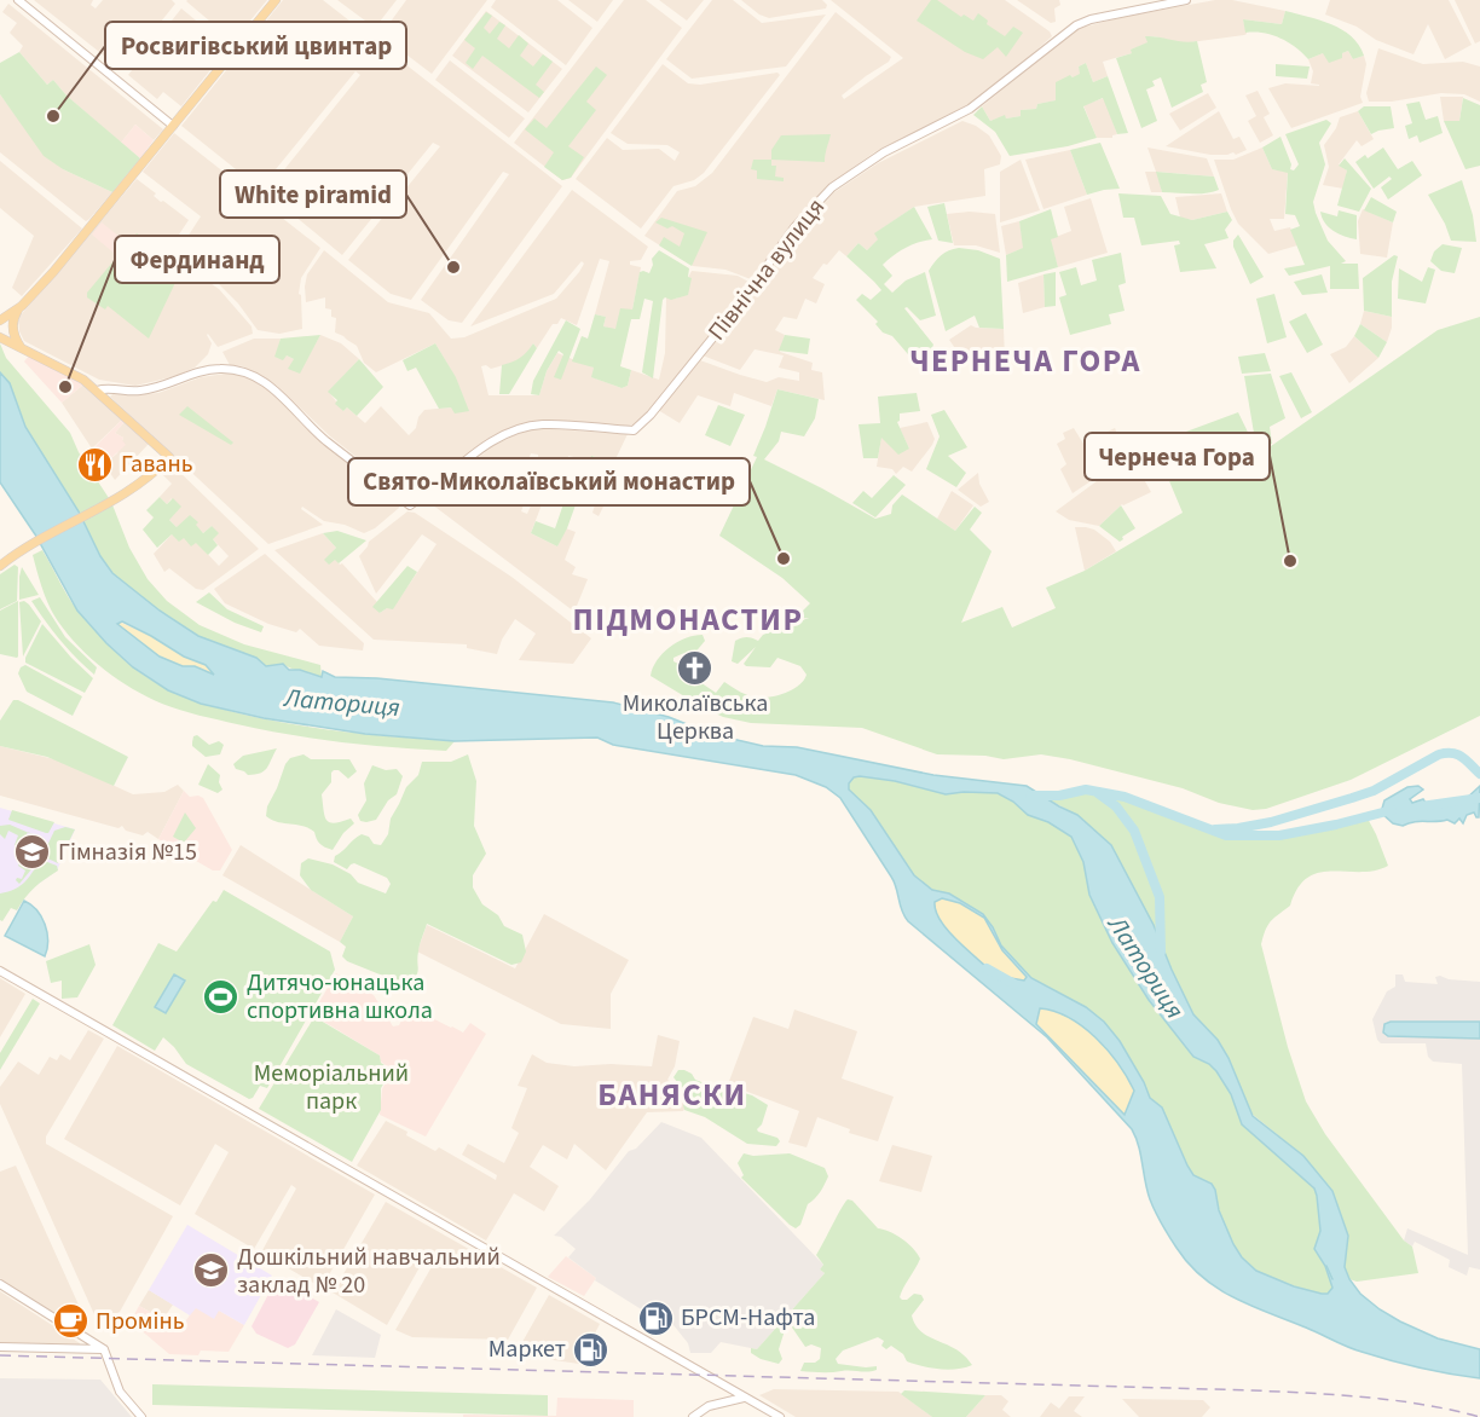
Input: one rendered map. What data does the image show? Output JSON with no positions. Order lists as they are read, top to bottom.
{
  "streets": {
    "street": ["Північна вулиця"]
  },
  "districts": ["ЧЕРНЕЧА ГОРА", "ПІДМОНАСТИР", "БАНЯСКИ"],
  "water": ["Латориця"],
  "parks": ["Меморіальний парк"],
  "places": {
    "other": [
      "Росвигівський цвинтар",
      "White piramid",
      "Фердинанд",
      "Свято-Миколаївський монастир",
      "Чернеча Гора"
    ],
    "restaurant": ["Гавань"],
    "church": ["Миколаївська Церква"],
    "school or university": ["Гімназія №15", "Дошкільний навчальний заклад № 20"],
    "sports": ["Дитячо-юнацька спортивна школа"],
    "fuel station": ["БРСМ-Нафта", "Маркет"],
    "cafe": ["Промінь"]
  }
}
